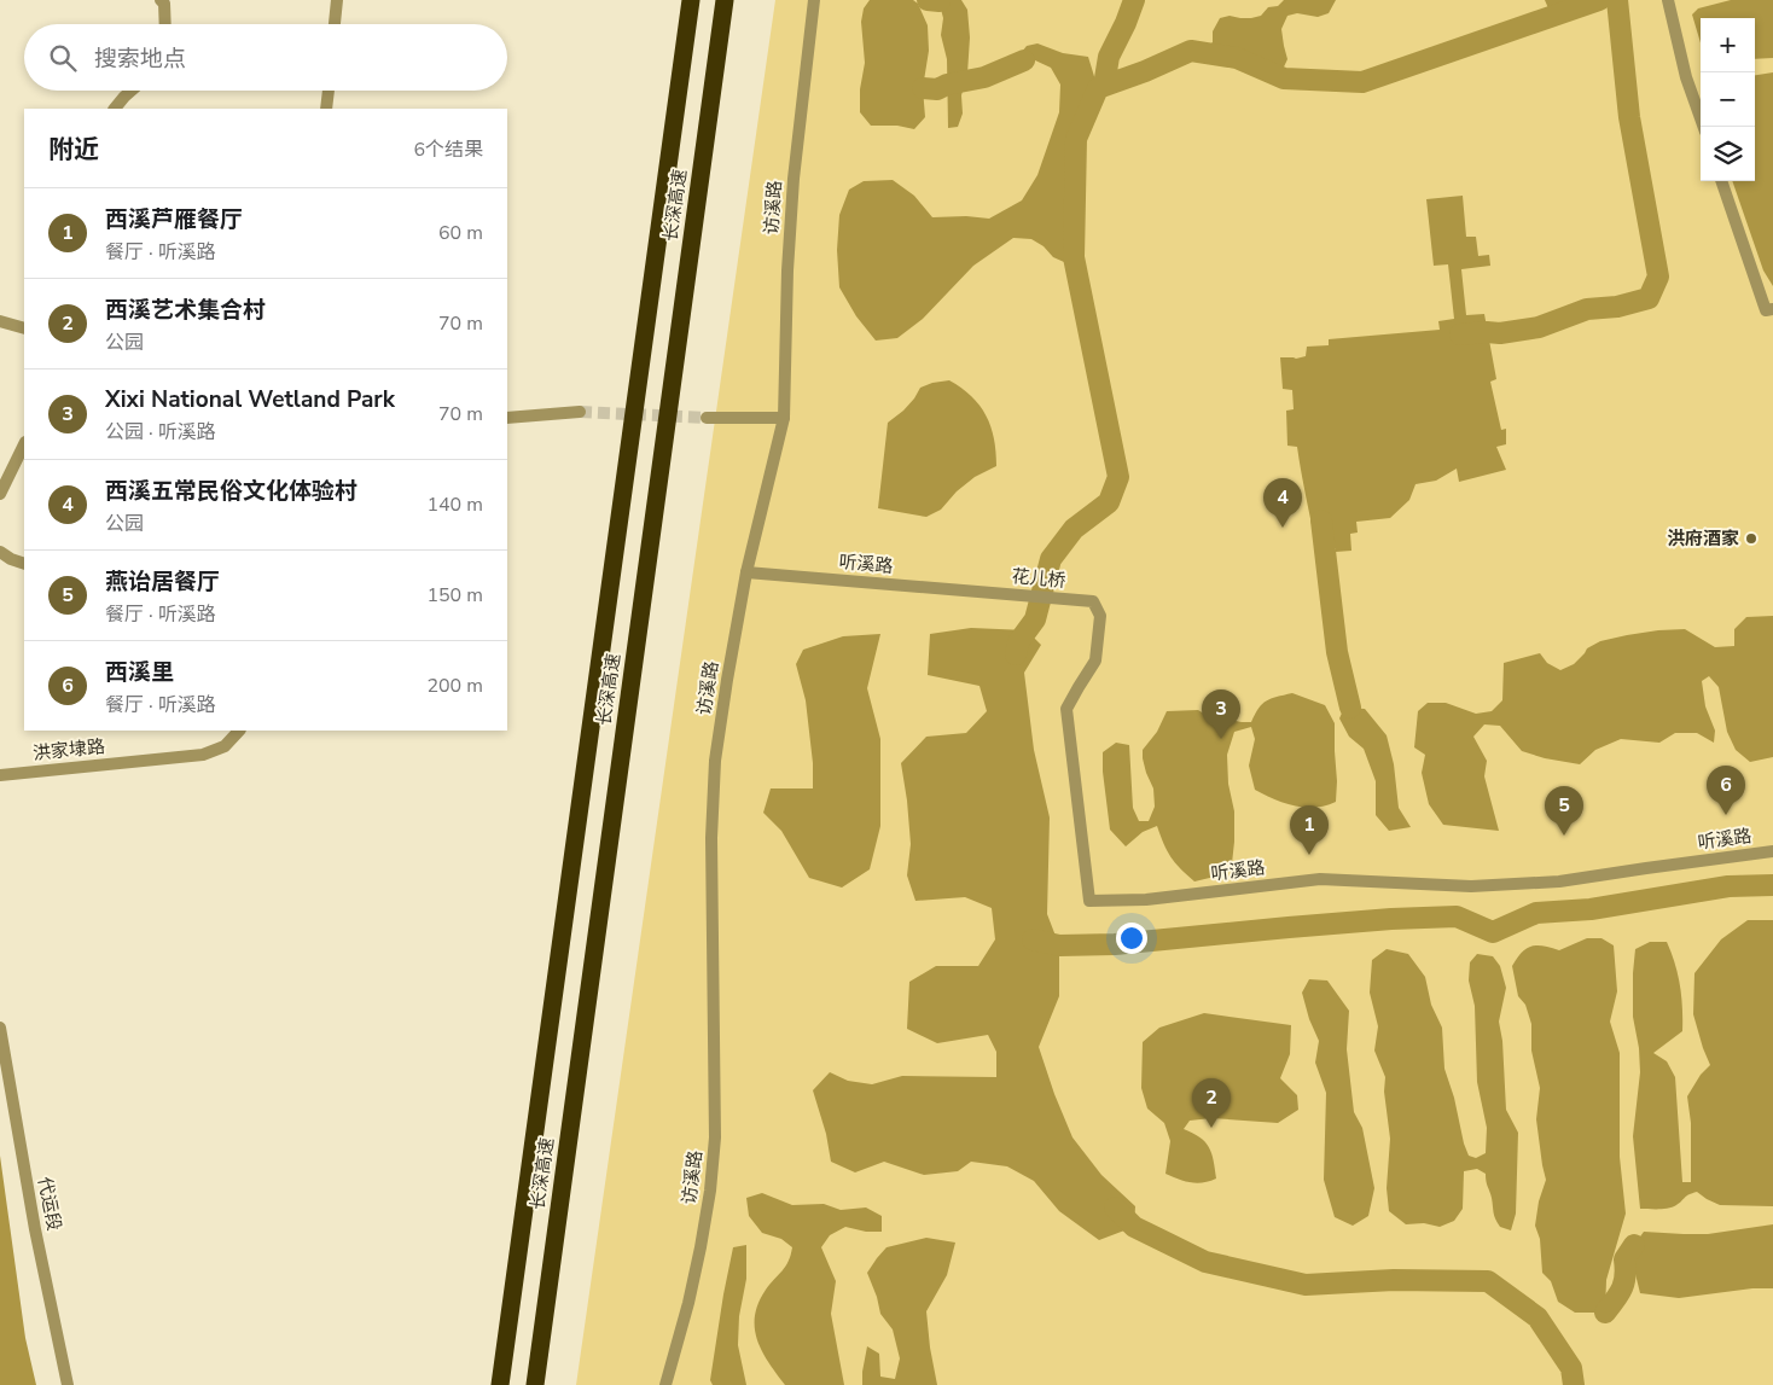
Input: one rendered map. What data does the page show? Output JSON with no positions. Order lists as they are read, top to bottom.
{
  "streets": {
    "highway": ["长深高速"],
    "street": [
      "访溪路",
      "听溪路",
      "花儿桥",
      "洪家埭路",
      "代运段"
    ]
  },
  "crossings": [
    ["访溪路", "听溪路"],
    ["听溪路", "花儿桥"]
  ],
  "places": ["洪府酒家"],
  "page": {
    "map_buttons": ["+", "−"],
    "search": "搜索地点",
    "heading": ["附近", "6个结果"],
    "list": [
      {
        "mark": "1",
        "name": "西溪芦雁餐厅",
        "note": "餐厅 · 听溪路",
        "value": "60 m"
      },
      {
        "mark": "2",
        "name": "西溪艺术集合村",
        "note": "公园",
        "value": "70 m"
      },
      {
        "mark": "3",
        "name": "Xixi National Wetland Park",
        "note": "公园 · 听溪路",
        "value": "70 m"
      },
      {
        "mark": "4",
        "name": "西溪五常民俗文化体验村",
        "note": "公园",
        "value": "140 m"
      },
      {
        "mark": "5",
        "name": "燕诒居餐厅",
        "note": "餐厅 · 听溪路",
        "value": "150 m"
      },
      {
        "mark": "6",
        "name": "西溪里",
        "note": "餐厅 · 听溪路",
        "value": "200 m"
      }
    ],
    "pins": [
      "4",
      "3",
      "6",
      "5",
      "1",
      "2"
    ]
  }
}
